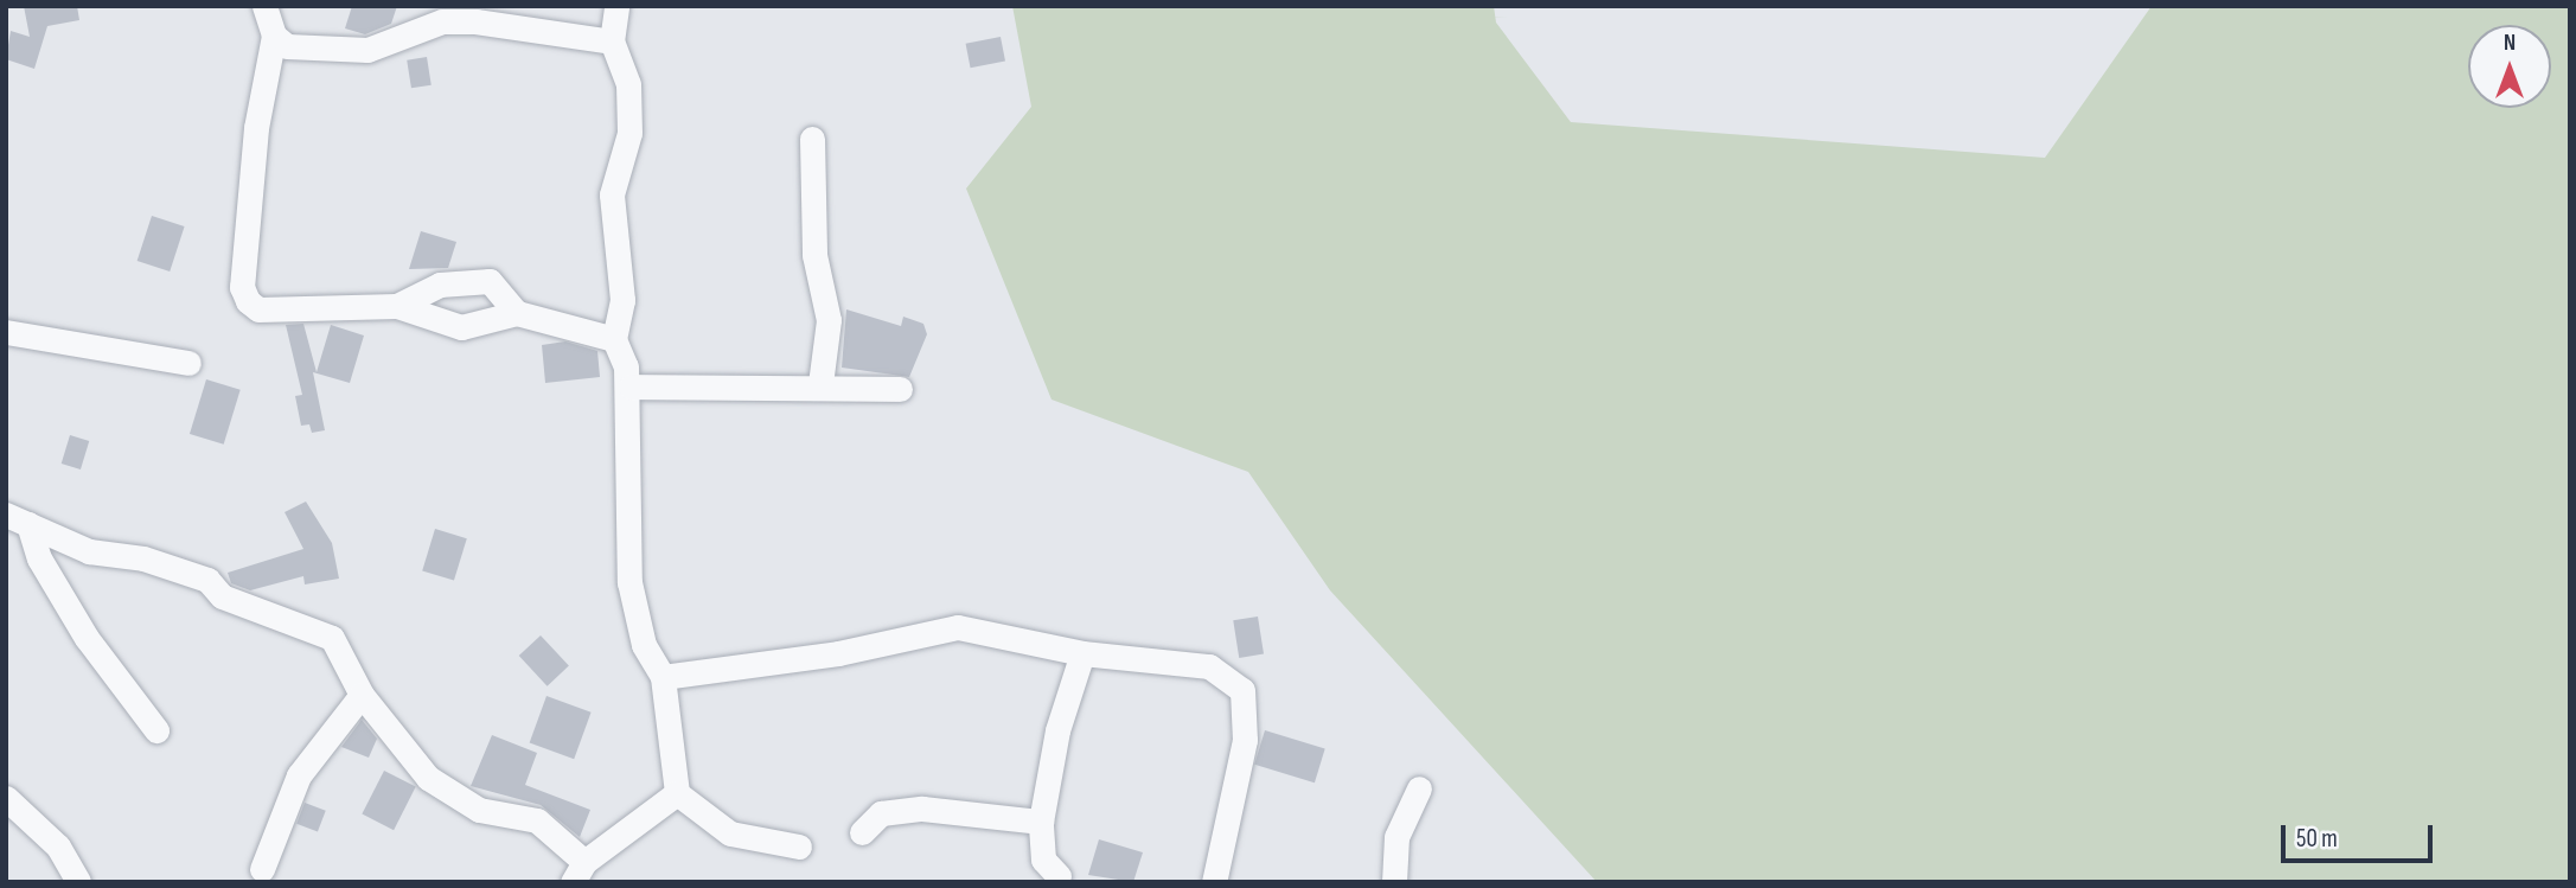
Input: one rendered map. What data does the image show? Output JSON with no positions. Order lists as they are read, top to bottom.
{
  "scale_bar": "50 m",
  "north": "top"
}
